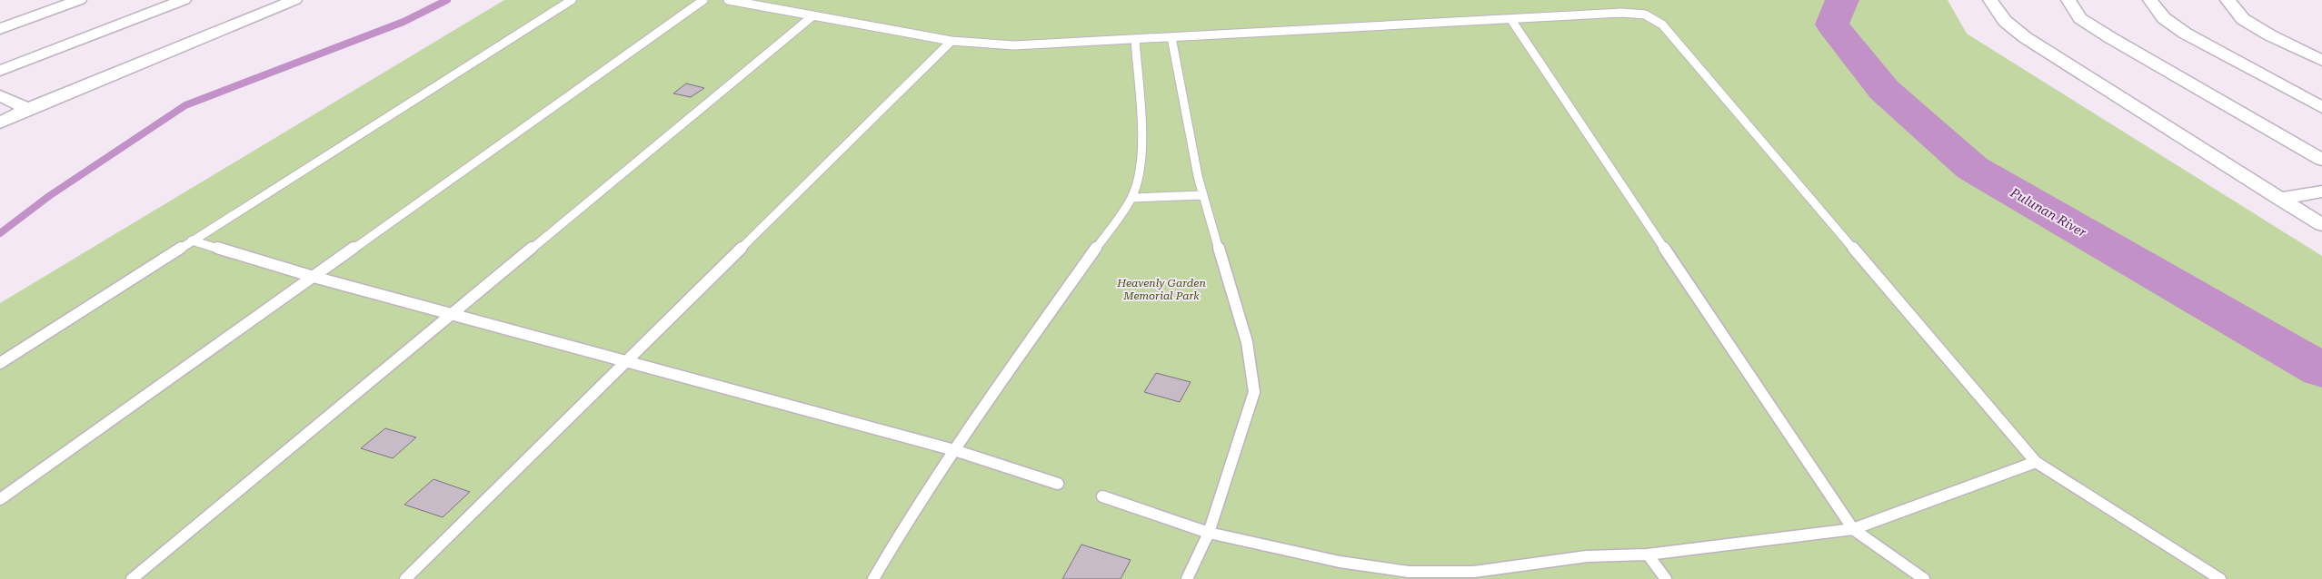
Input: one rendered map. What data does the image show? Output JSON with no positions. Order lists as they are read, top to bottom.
{
  "water": ["Pulunan River"],
  "parks": ["Heavenly Garden Memorial Park"]
}
